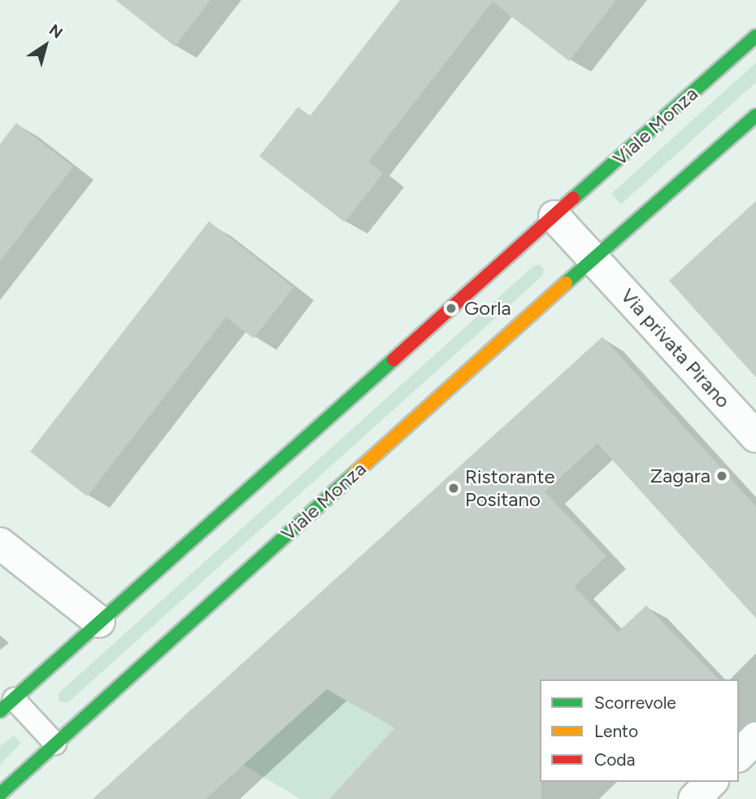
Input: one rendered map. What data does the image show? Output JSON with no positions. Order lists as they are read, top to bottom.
{
  "streets": {
    "main road": ["Viale Monza"],
    "street": ["Via privata Pirano"]
  },
  "crossings": [
    ["Viale Monza", "Via privata Pirano"]
  ],
  "places": ["Gorla", "Zagara", "Ristorante Positano"],
  "legend": ["Scorrevole", "Lento", "Coda"],
  "north": "top right"
}
